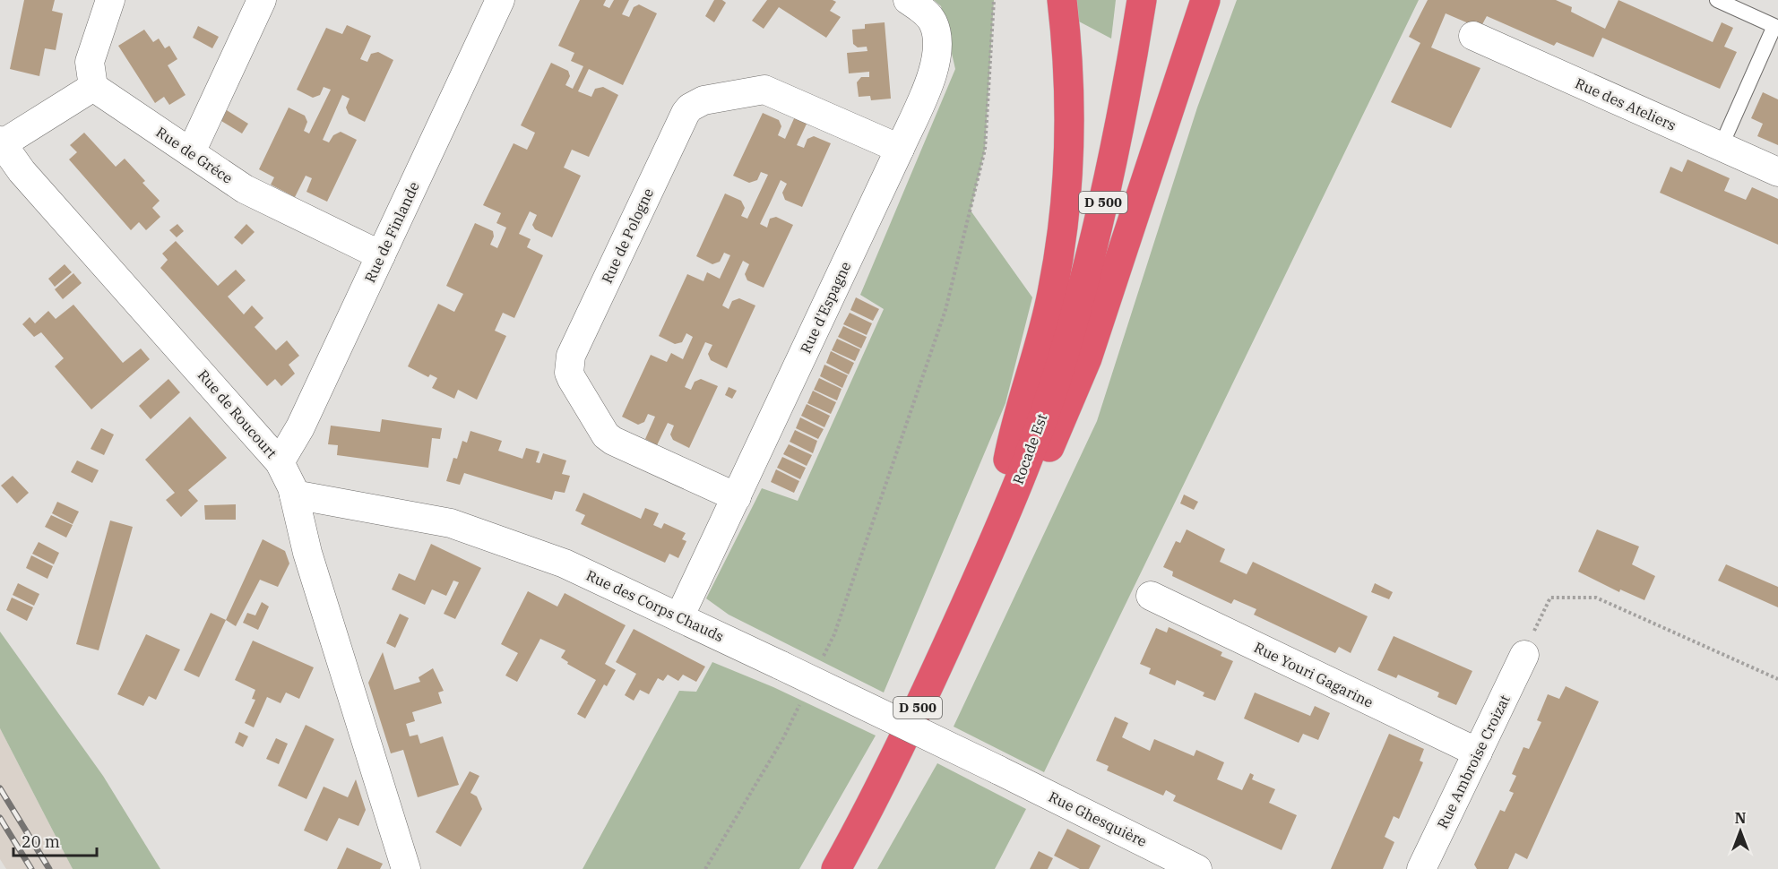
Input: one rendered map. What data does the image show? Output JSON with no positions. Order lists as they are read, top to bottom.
{
  "streets": {
    "highway": ["D 500", "Rocade Est"],
    "street": [
      "Rue des Ateliers",
      "Rue de Gréce",
      "Rue de Finlande",
      "Rue de Pologne",
      "Rue d'Espagne",
      "Rue de Roucourt",
      "Rue des Corps Chauds",
      "Rue Youri Gagarine",
      "Rue Ambroise Croizat",
      "Rue Ghesquière"
    ]
  },
  "crossings": [
    ["Rue de Gréce", "Rue de Finlande"],
    ["Rue de Finlande", "Rue de Roucourt"],
    ["Rue de Pologne", "Rue d'Espagne"],
    ["Rue d'Espagne", "Rue des Corps Chauds"],
    ["Rue de Roucourt", "Rue des Corps Chauds"],
    ["Rue des Corps Chauds", "Rue Ghesquière"],
    ["Rue Youri Gagarine", "Rue Ambroise Croizat"]
  ],
  "scale_bar": "20 m",
  "north": "top"
}
